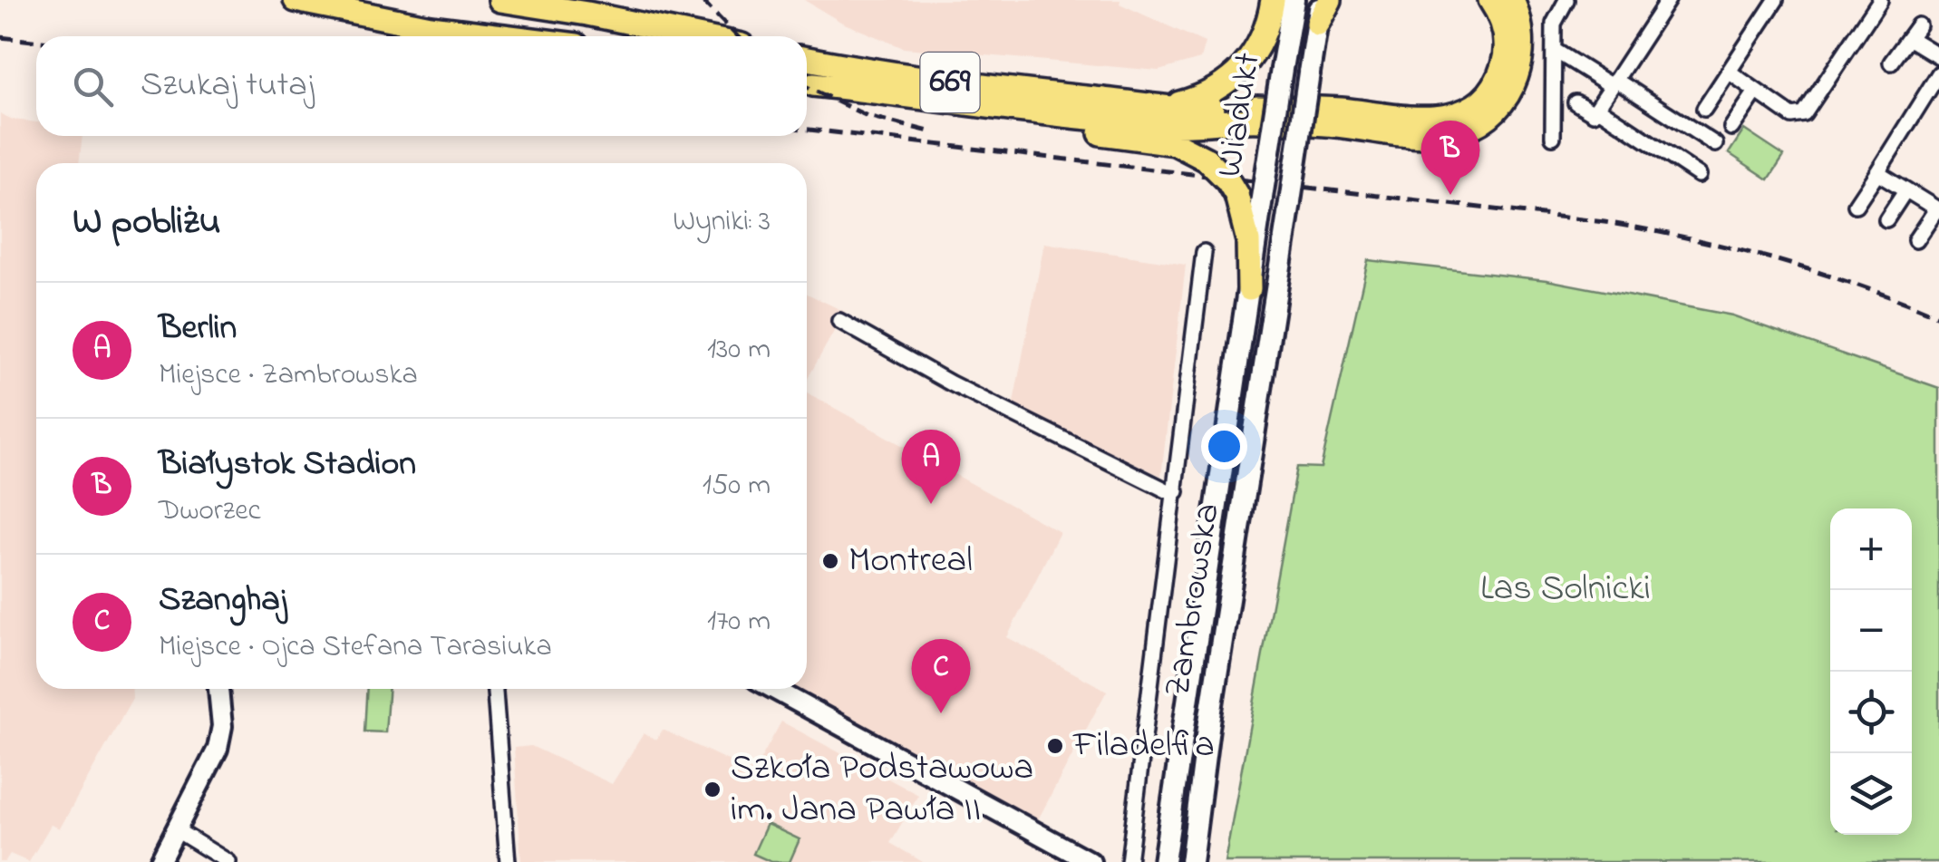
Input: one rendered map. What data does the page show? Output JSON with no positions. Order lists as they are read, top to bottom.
{
  "streets": {
    "main road": ["669", "Wiadukt", "Zambrowska"]
  },
  "crossings": [
    ["Wiadukt", "Zambrowska"]
  ],
  "parks": ["Las Solnicki"],
  "places": ["Montreal", "Filadelfia", "Szkoła Podstawowa im. Jana Pawła II"],
  "page": {
    "search": "Szukaj tutaj",
    "pins": ["B", "A", "C"],
    "heading": ["W pobliżu", "Wyniki: 3"],
    "list": [
      {
        "mark": "A",
        "name": "Berlin",
        "note": "Miejsce · Zambrowska",
        "value": "130 m"
      },
      {
        "mark": "B",
        "name": "Białystok Stadion",
        "note": "Dworzec",
        "value": "150 m"
      },
      {
        "mark": "C",
        "name": "Szanghaj",
        "note": "Miejsce · Ojca Stefana Tarasiuka",
        "value": "170 m"
      }
    ],
    "map_buttons": ["+", "−"]
  }
}
